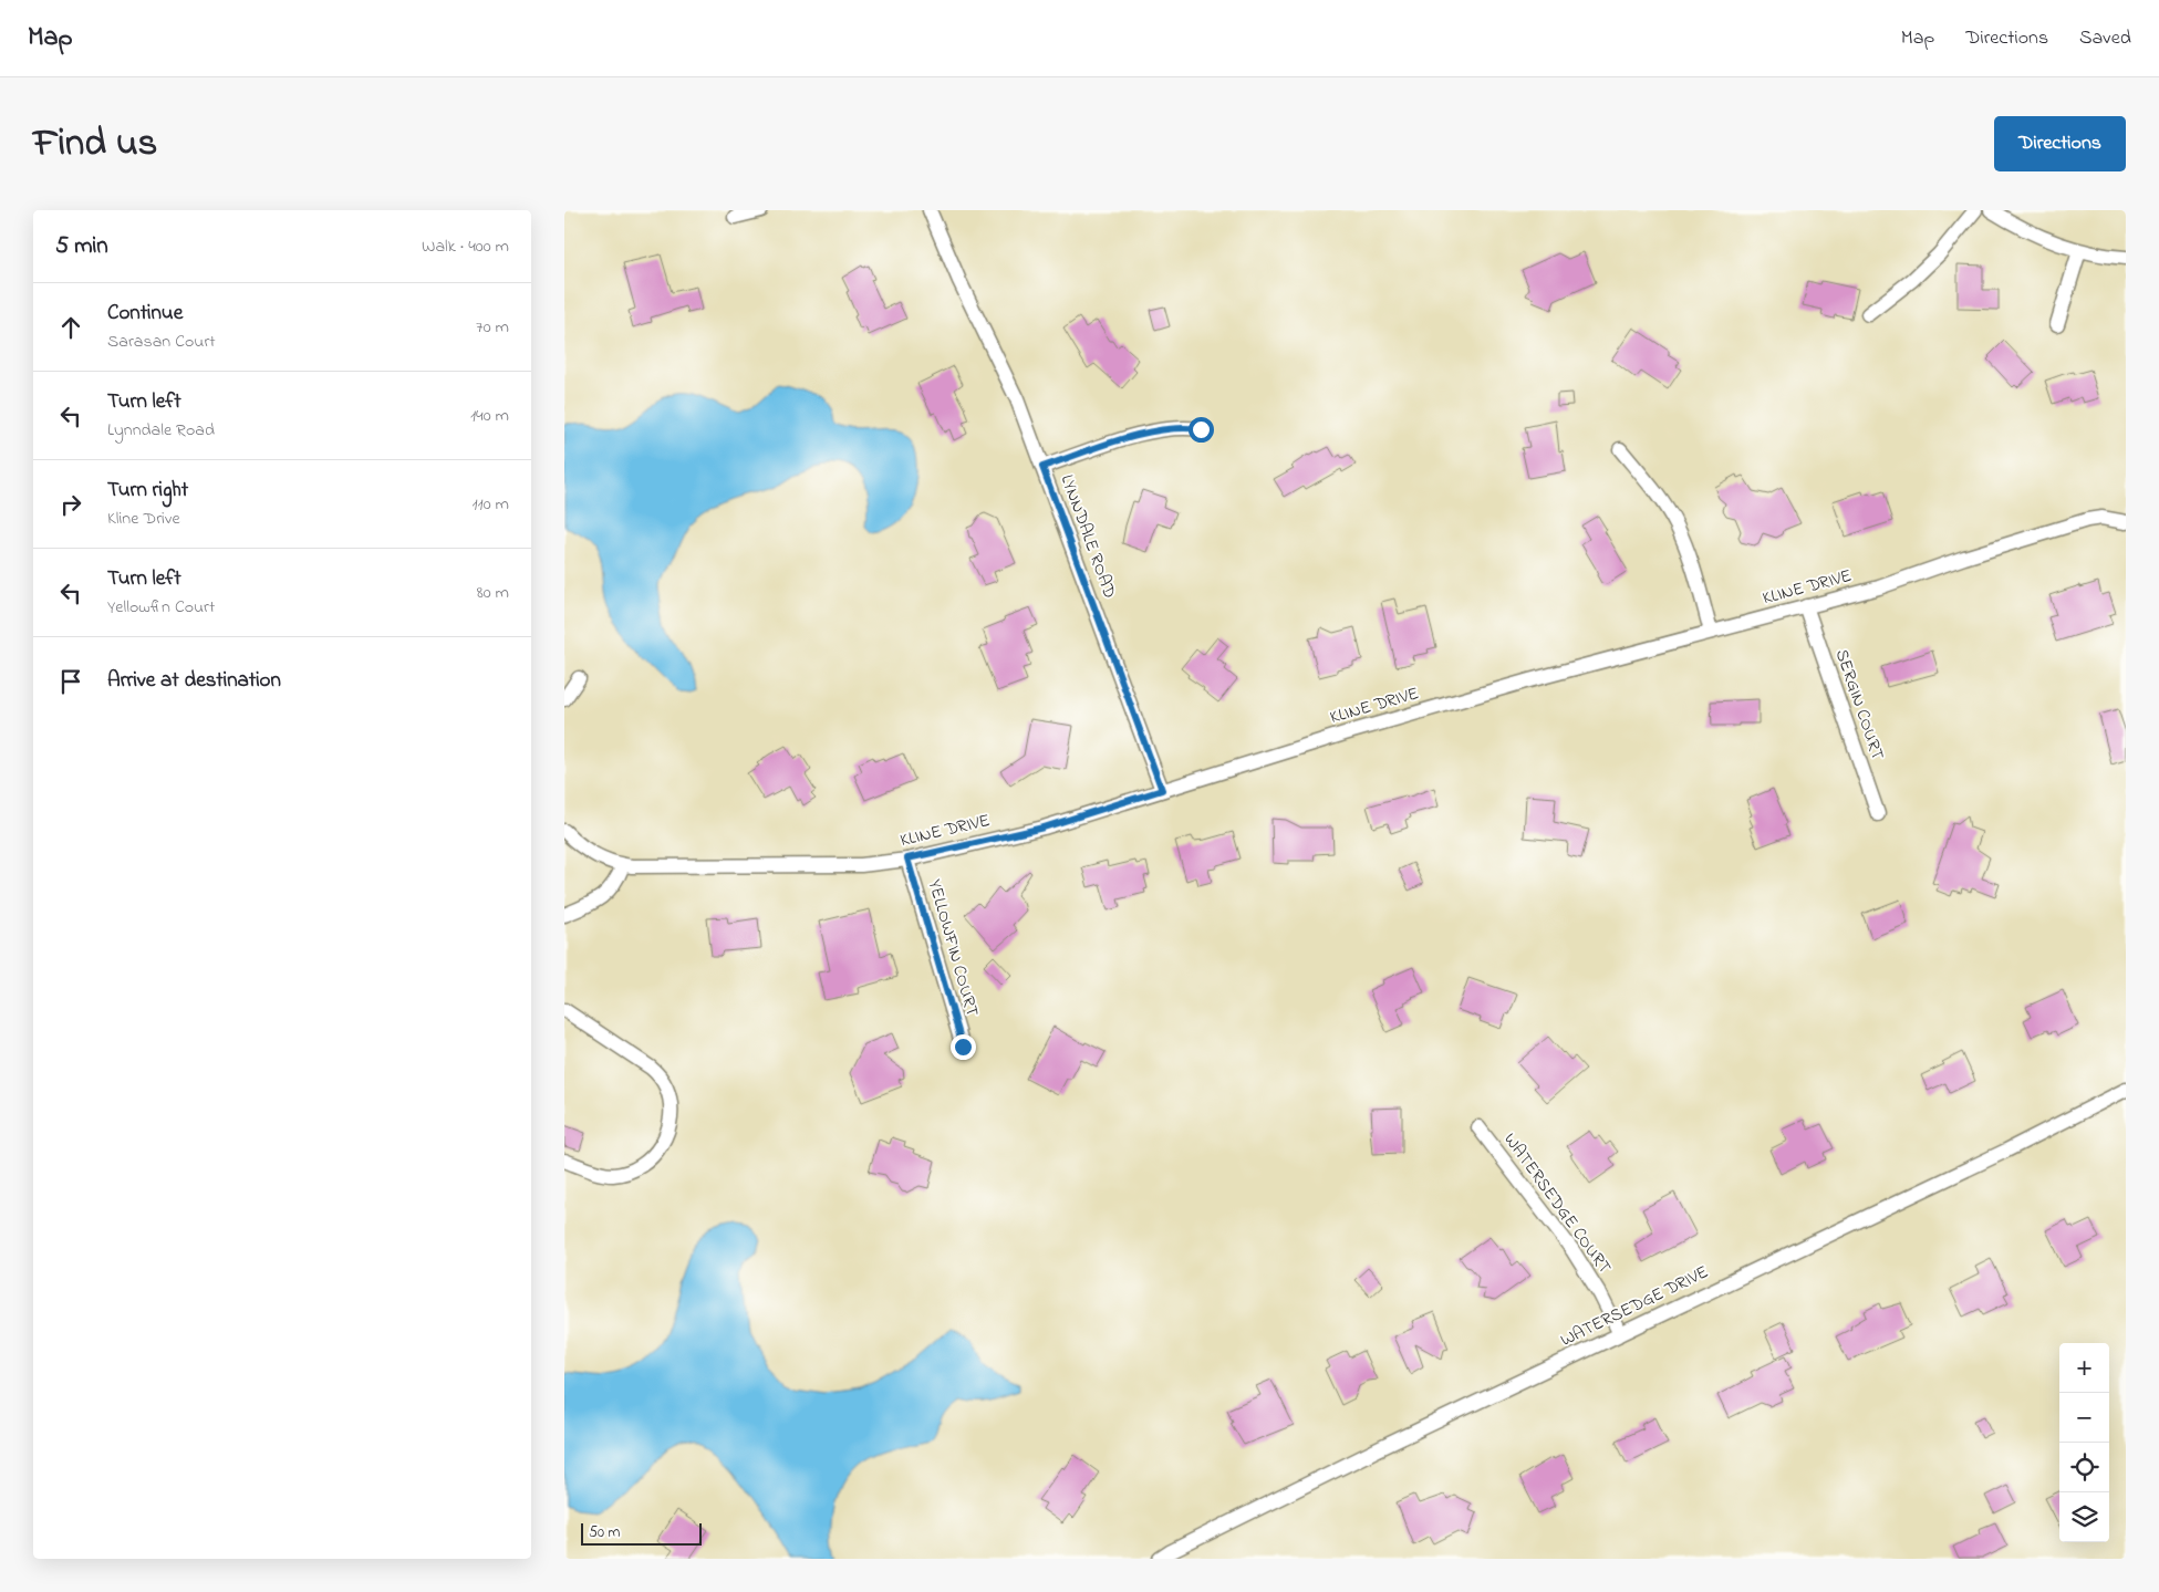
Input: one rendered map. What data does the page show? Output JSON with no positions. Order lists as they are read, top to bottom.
{
  "streets": {
    "street": [
      "LYNNDALE ROAD",
      "KLINE DRIVE",
      "SERGIN COURT",
      "YELLOWFIN COURT",
      "WATERSEDGE COURT",
      "WATERSEDGE DRIVE"
    ]
  },
  "crossings": [
    ["LYNNDALE ROAD", "KLINE DRIVE"],
    ["KLINE DRIVE", "SERGIN COURT"],
    ["KLINE DRIVE", "YELLOWFIN COURT"],
    ["WATERSEDGE COURT", "WATERSEDGE DRIVE"]
  ],
  "scale_bar": "50 m",
  "page": {
    "header": "Map",
    "nav": ["Map", "Directions", "Saved"],
    "title": "Find us",
    "buttons": "Directions",
    "heading": ["5 min", "Walk · 400 m"],
    "list": [
      ["Continue", "Sarasan Court", "70 m"],
      ["Turn left", "Lynndale Road", "140 m"],
      ["Turn right", "Kline Drive", "110 m"],
      ["Turn left", "Yellowfin Court", "80 m"],
      "Arrive at destination"
    ],
    "map_buttons": ["+", "−"],
    "scale": "50 m"
  }
}
